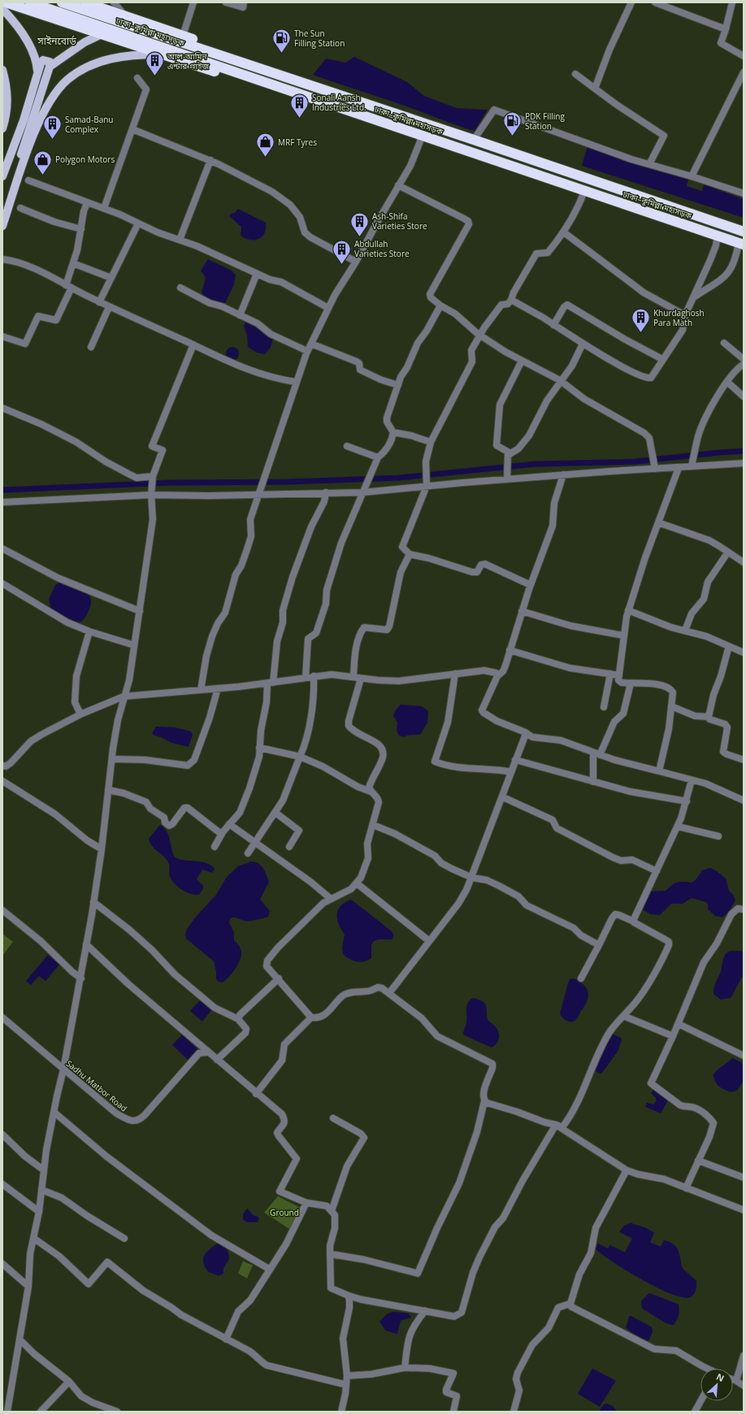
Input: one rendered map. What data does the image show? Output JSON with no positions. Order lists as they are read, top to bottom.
{
  "streets": {
    "highway": ["ঢাকা–কুমিল্লা মহাসড়ক"],
    "street": ["Sadhu Matbor Road"]
  },
  "districts": ["সাইনবোর্ড"],
  "parks": ["Ground"],
  "places": {
    "fuel station": ["The Sun Filling Station", "PDK Filling Station"],
    "building": [
      "আল-আমিন এন্টার প্রাইজ",
      "Sonali Aansh Industries Ltd.",
      "Samad-Banu Complex",
      "Ash-Shifa Varieties Store",
      "Abdullah Varieties Store",
      "Khurdaghosh Para Math"
    ],
    "shop": ["MRF Tyres", "Polygon Motors"]
  },
  "north": "top right"
}
